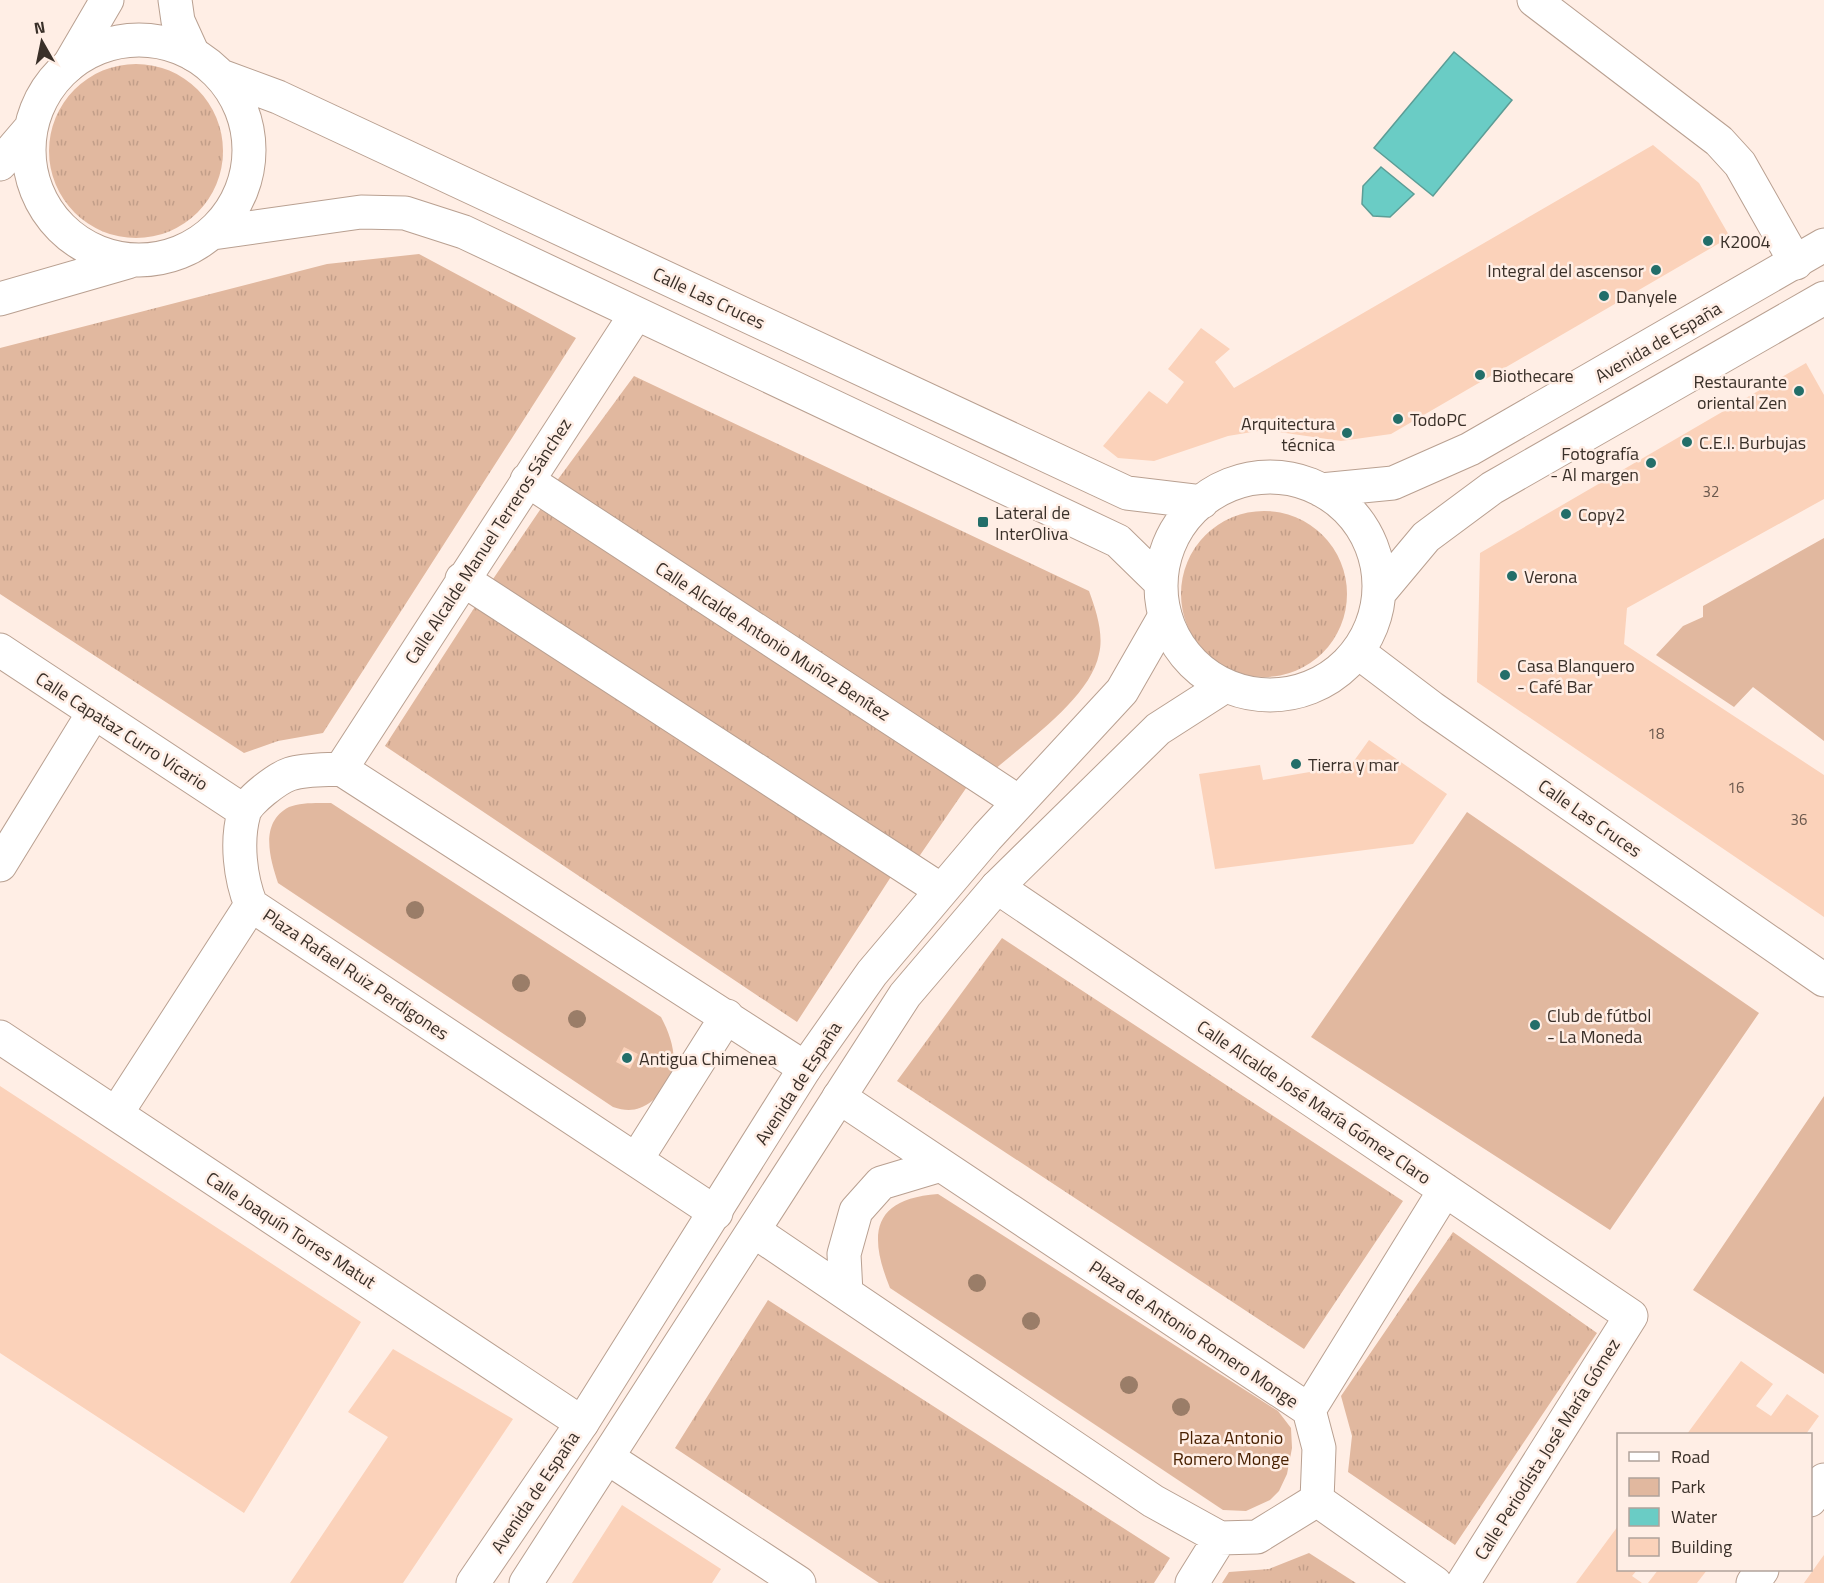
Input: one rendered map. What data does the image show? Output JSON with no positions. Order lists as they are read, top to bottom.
{
  "streets": {
    "street": [
      "Calle Las Cruces",
      "Avenida de España",
      "Calle Alcalde Manuel Terreros Sánchez",
      "Calle Alcalde Antonio Muñoz Benítez",
      "Calle Capataz Curro Vicario",
      "Plaza Rafael Ruiz Perdigones",
      "Calle Alcalde José María Gómez Claro",
      "Calle Joaquín Torres Matut",
      "Plaza de Antonio Romero Monge",
      "Calle Periodista José María Gómez"
    ]
  },
  "crossings": [
    ["Avenida de España", "Calle Alcalde Antonio Muñoz Benítez"],
    ["Avenida de España", "Plaza Rafael Ruiz Perdigones"],
    ["Avenida de España", "Calle Joaquín Torres Matut"],
    ["Calle Alcalde Manuel Terreros Sánchez", "Calle Alcalde Antonio Muñoz Benítez"],
    ["Calle Capataz Curro Vicario", "Plaza Rafael Ruiz Perdigones"],
    ["Calle Alcalde José María Gómez Claro", "Calle Periodista José María Gómez"]
  ],
  "parks": ["Plaza Antonio Romero Monge"],
  "places": {
    "other": [
      "K2004",
      "Integral del ascensor",
      "Danyele",
      "Biothecare",
      "Restaurante oriental Zen",
      "TodoPC",
      "Arquitectura técnica",
      "C.E.I. Burbujas",
      "Fotografía - Al margen",
      "Copy2",
      "Verona",
      "Casa Blanquero - Café Bar",
      "Tierra y mar",
      "Club de fútbol - La Moneda",
      "Antigua Chimenea"
    ],
    "transit": ["Lateral de InterOliva"]
  },
  "house_numbers": [
    "32",
    "18",
    "16",
    "36"
  ],
  "legend": [
    "Road",
    "Park",
    "Water",
    "Building"
  ],
  "north": "top"
}
